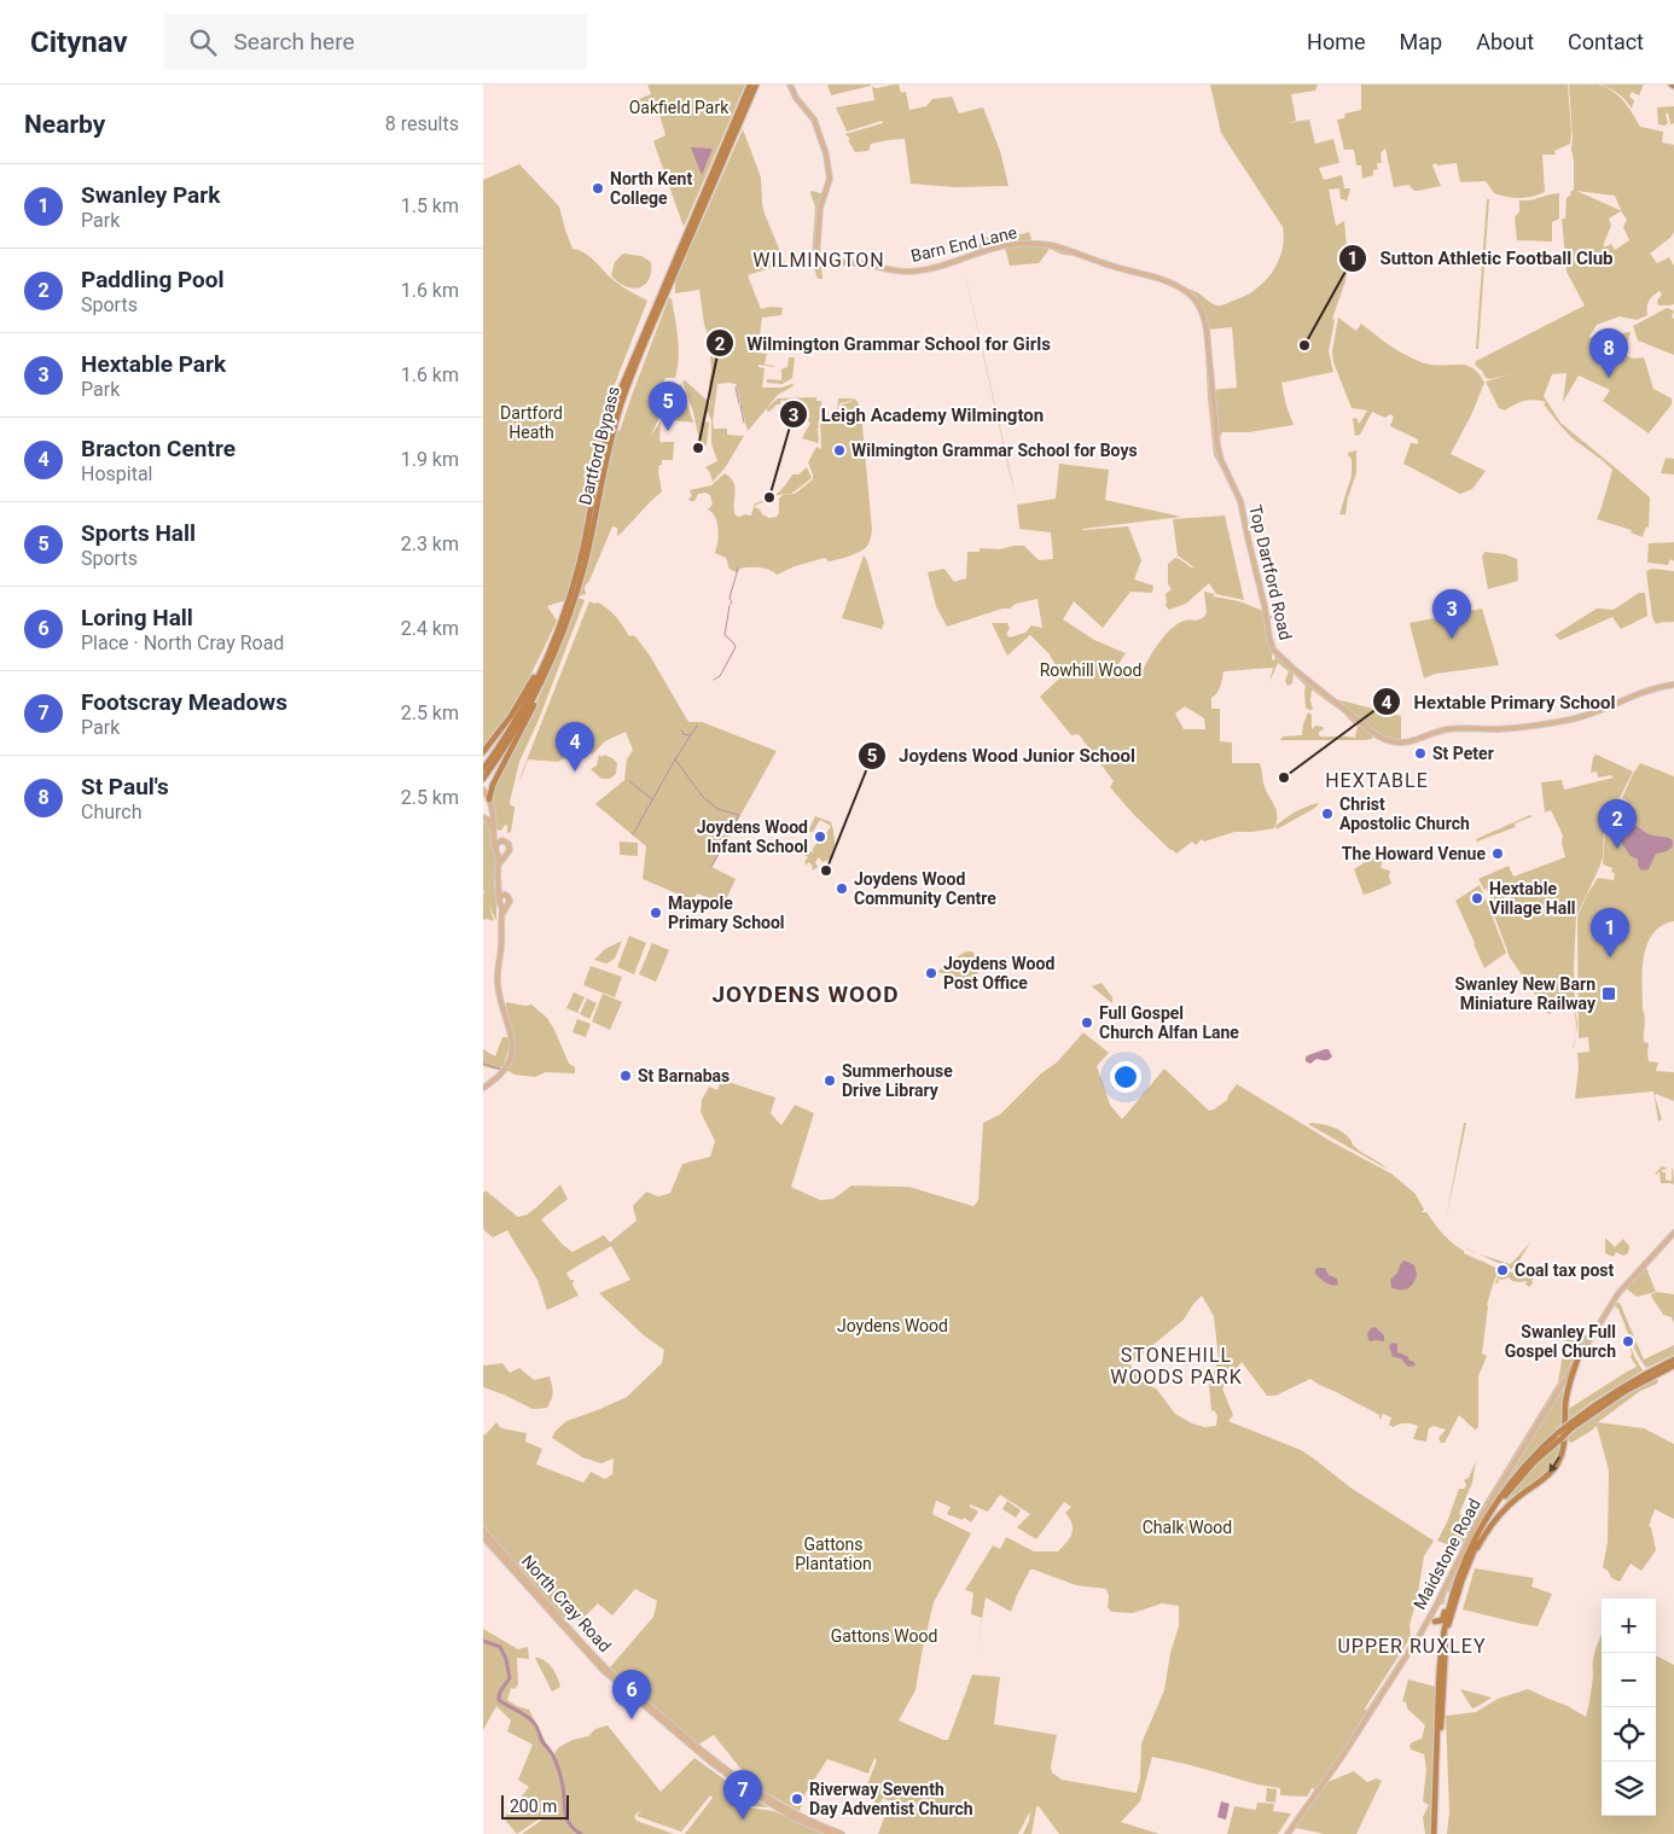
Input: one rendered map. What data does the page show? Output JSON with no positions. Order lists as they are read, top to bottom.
{
  "streets": {
    "highway": ["Dartford Bypass"],
    "main road": [
      "Barn End Lane",
      "Top Dartford Road",
      "Maidstone Road",
      "North Cray Road"
    ]
  },
  "crossings": [
    ["Barn End Lane", "Top Dartford Road"]
  ],
  "districts": [
    "WILMINGTON",
    "HEXTABLE",
    "JOYDENS WOOD",
    "STONEHILL WOODS PARK",
    "UPPER RUXLEY"
  ],
  "parks": [
    "Oakfield Park",
    "Dartford Heath",
    "Rowhill Wood",
    "Joydens Wood",
    "Chalk Wood",
    "Gattons Plantation",
    "Gattons Wood"
  ],
  "places": {
    "other": [
      "North Kent College",
      "Sutton Athletic Football Club",
      "Wilmington Grammar School for Girls",
      "Wilmington Grammar School for Boys",
      "Leigh Academy Wilmington",
      "St Peter",
      "Hextable Primary School",
      "Christ Apostolic Church",
      "Joydens Wood Infant School",
      "The Howard Venue",
      "Joydens Wood Junior School",
      "Joydens Wood Community Centre",
      "Hextable Village Hall",
      "Maypole Primary School",
      "Joydens Wood Post Office",
      "Full Gospel Church Alfan Lane",
      "St Barnabas",
      "Summerhouse Drive Library",
      "Coal tax post",
      "Swanley Full Gospel Church",
      "Riverway Seventh Day Adventist Church"
    ],
    "transit": ["Swanley New Barn Miniature Railway"]
  },
  "scale_bar": "200 m",
  "page": {
    "header": "Citynav",
    "search": "Search here",
    "nav": [
      "Home",
      "Map",
      "About",
      "Contact"
    ],
    "heading": ["Nearby", "8 results"],
    "list": [
      {
        "mark": "1",
        "name": "Swanley Park",
        "note": "Park",
        "value": "1.5 km"
      },
      {
        "mark": "2",
        "name": "Paddling Pool",
        "note": "Sports",
        "value": "1.6 km"
      },
      {
        "mark": "3",
        "name": "Hextable Park",
        "note": "Park",
        "value": "1.6 km"
      },
      {
        "mark": "4",
        "name": "Bracton Centre",
        "note": "Hospital",
        "value": "1.9 km"
      },
      {
        "mark": "5",
        "name": "Sports Hall",
        "note": "Sports",
        "value": "2.3 km"
      },
      {
        "mark": "6",
        "name": "Loring Hall",
        "note": "Place · North Cray Road",
        "value": "2.4 km"
      },
      {
        "mark": "7",
        "name": "Footscray Meadows",
        "note": "Park",
        "value": "2.5 km"
      },
      {
        "mark": "8",
        "name": "St Paul's",
        "note": "Church",
        "value": "2.5 km"
      }
    ],
    "pins": [
      "8",
      "5",
      "3",
      "4",
      "2",
      "1",
      "6",
      "7"
    ],
    "map_buttons": ["+", "−"],
    "scale": "200 m"
  }
}
